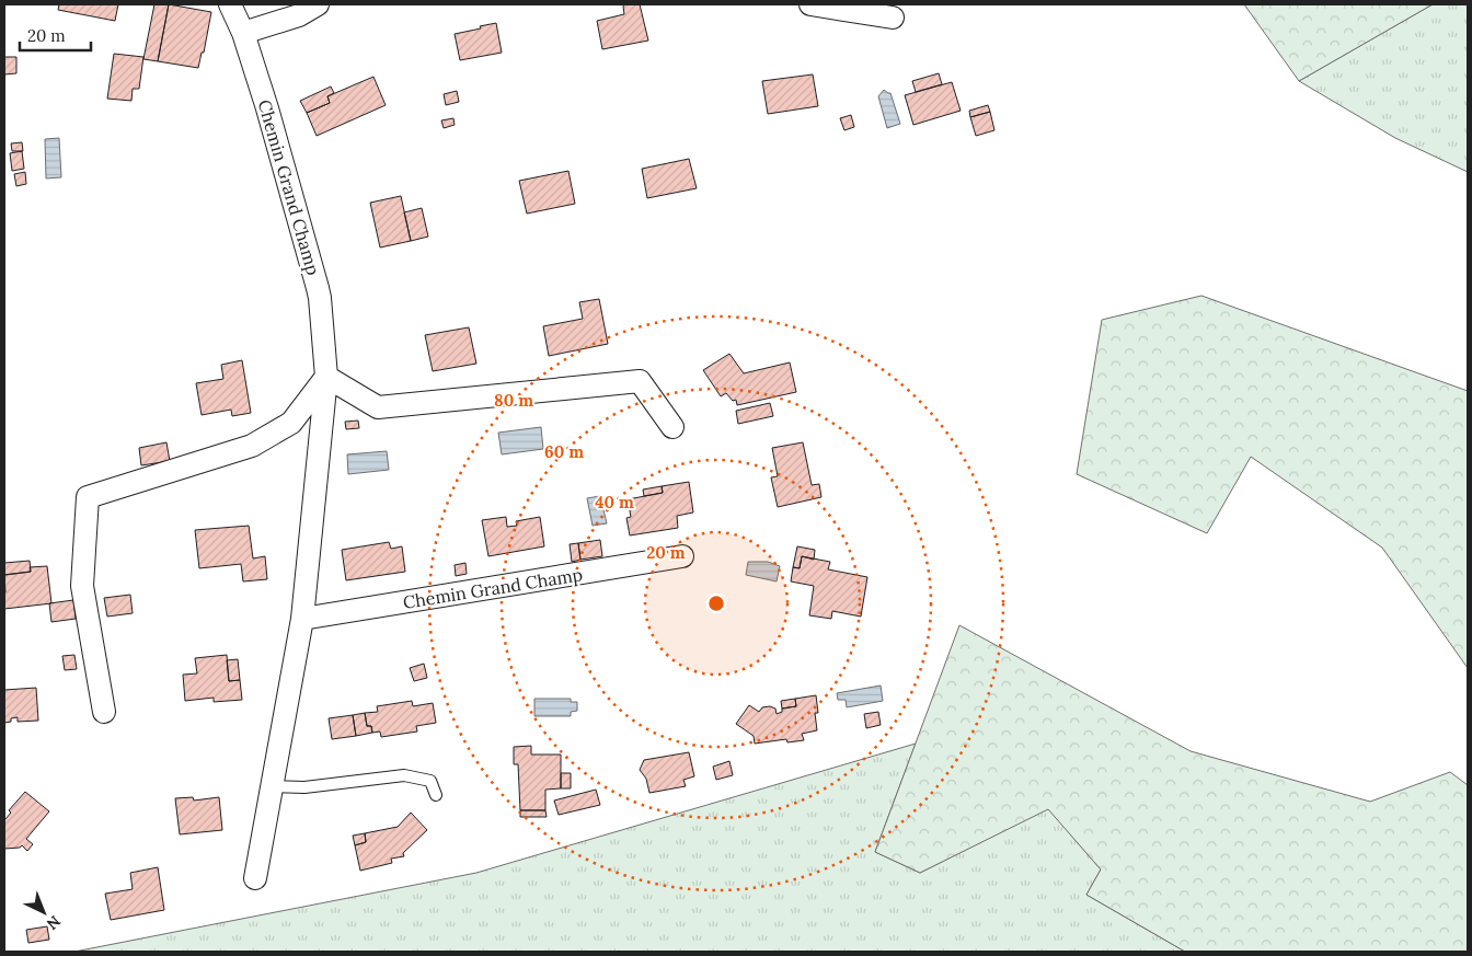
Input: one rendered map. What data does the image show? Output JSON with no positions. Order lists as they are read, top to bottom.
{
  "streets": {
    "street": ["Chemin Grand Champ"]
  },
  "scale_bar": "20 m",
  "north": "bottom right",
  "rings": [
    "80 m",
    "60 m",
    "40 m",
    "20 m"
  ]
}
